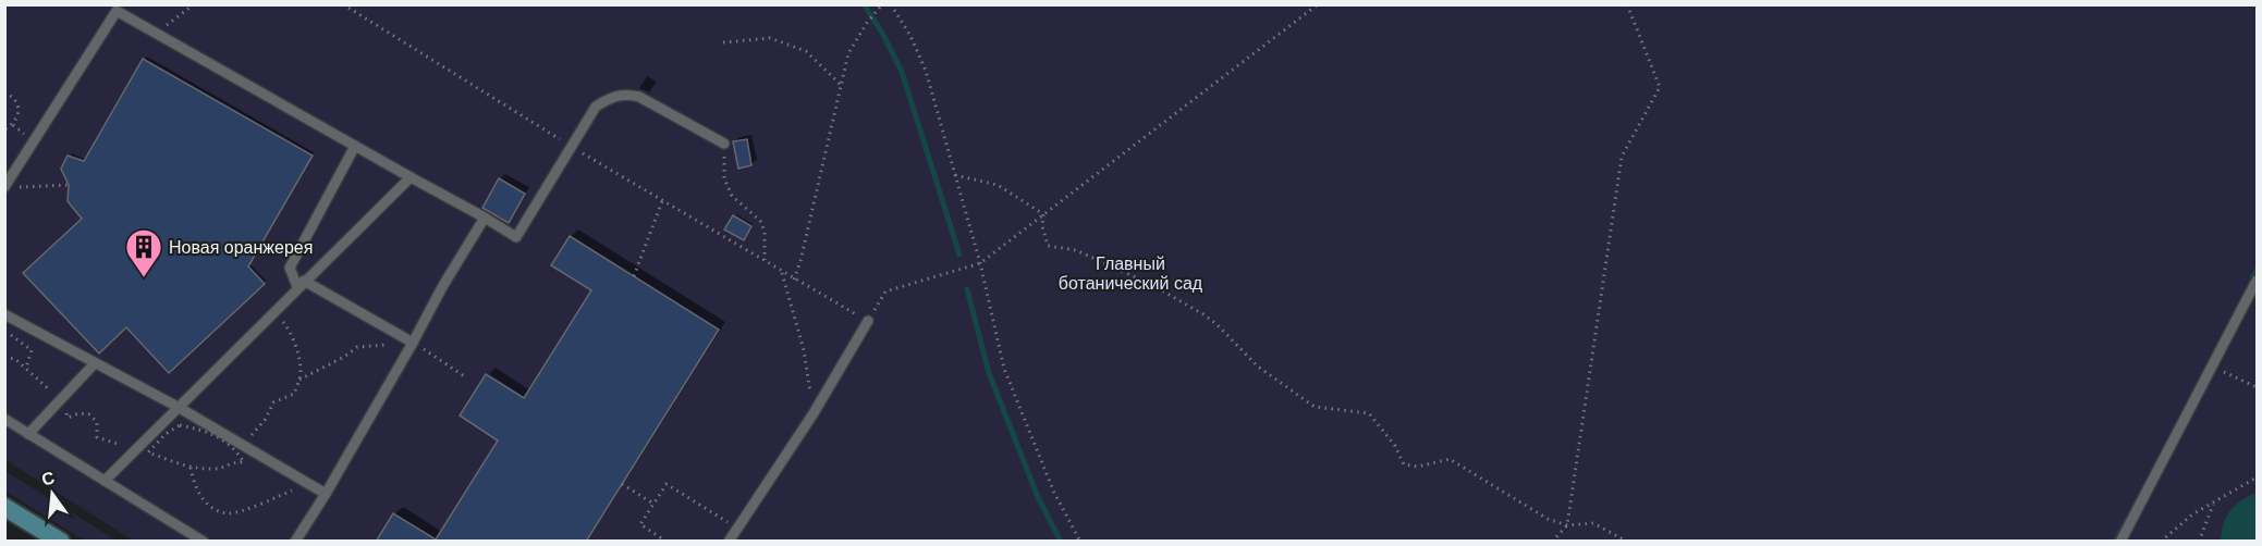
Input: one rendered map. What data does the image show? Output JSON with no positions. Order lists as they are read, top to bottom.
{
  "parks": ["Главный ботанический сад"],
  "places": {
    "building": ["Новая оранжерея"]
  },
  "north": "top"
}
